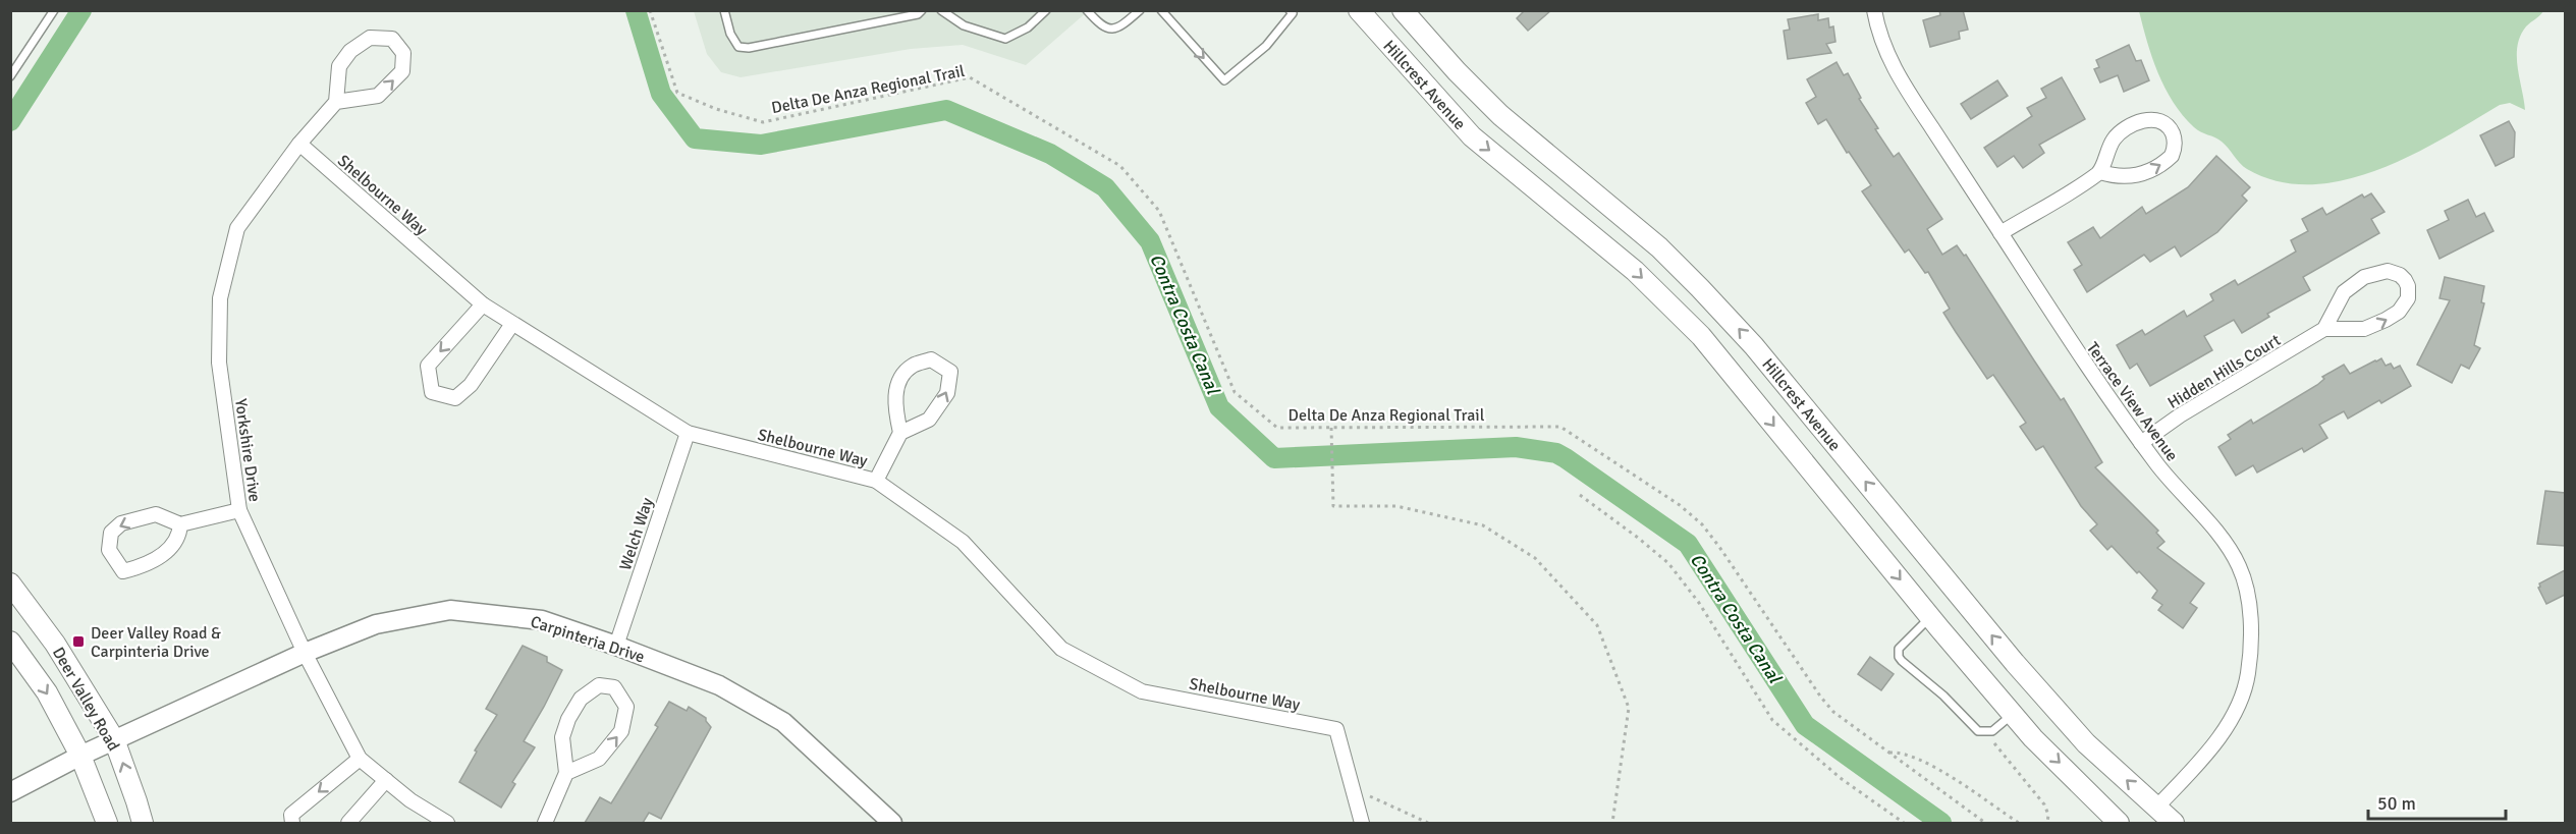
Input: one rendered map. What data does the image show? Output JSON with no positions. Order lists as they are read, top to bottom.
{
  "streets": {
    "main road": ["Hillcrest Avenue", "Deer Valley Road"],
    "street": [
      "Shelbourne Way",
      "Hidden Hills Court",
      "Terrace View Avenue",
      "Yorkshire Drive",
      "Welch Way",
      "Carpinteria Drive"
    ],
    "path": ["Delta De Anza Regional Trail"]
  },
  "crossings": [
    ["Hillcrest Avenue", "Terrace View Avenue"],
    ["Shelbourne Way", "Yorkshire Drive"],
    ["Shelbourne Way", "Welch Way"],
    ["Hidden Hills Court", "Terrace View Avenue"],
    ["Yorkshire Drive", "Carpinteria Drive"],
    ["Welch Way", "Carpinteria Drive"],
    ["Carpinteria Drive", "Deer Valley Road"]
  ],
  "water": ["Contra Costa Canal"],
  "places": {
    "transit": ["Deer Valley Road & Carpinteria Drive"]
  },
  "scale_bar": "50 m"
}
